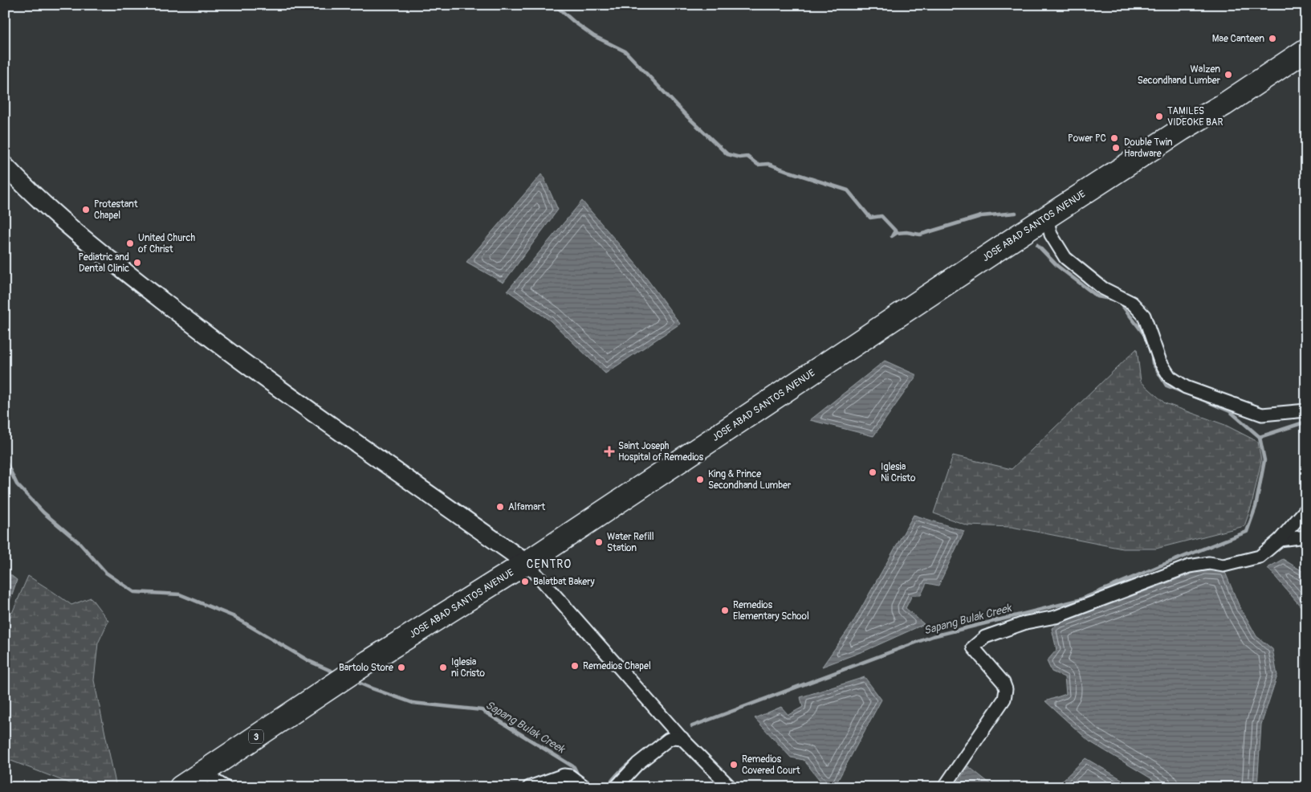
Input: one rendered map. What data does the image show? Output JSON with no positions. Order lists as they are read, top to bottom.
{
  "streets": {
    "highway": ["JOSE ABAD SANTOS AVENUE", "3"]
  },
  "districts": ["CENTRO"],
  "water": ["Sapang Bulak Creek"],
  "places": {
    "other": [
      "Mae Canteen",
      "Walzen Secondhand Lumber",
      "TAMILES VIDEOKE BAR",
      "Power PC",
      "Double Twin Hardware",
      "Protestant Chapel",
      "United Church of Christ",
      "Pediatric and Dental Clinic",
      "Iglesia Ni Cristo",
      "King & Prince Secondhand Lumber",
      "Alfamart",
      "Water Refill Station",
      "Balatbat Bakery",
      "Remedios Elementary School",
      "Remedios Chapel",
      "Bartolo Store",
      "Iglesia ni Cristo",
      "Remedios Covered Court"
    ],
    "health": ["Saint Joseph Hospital of Remedios"]
  }
}
